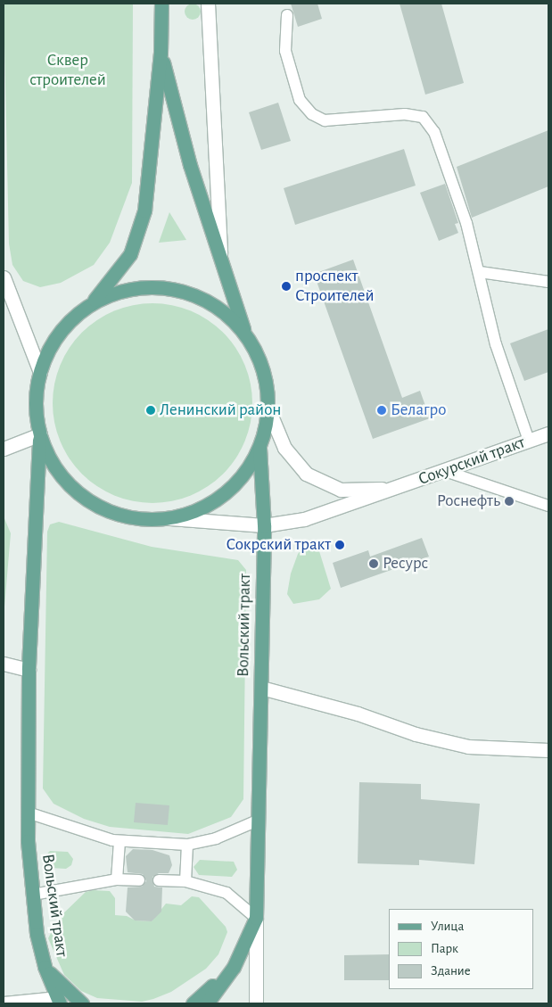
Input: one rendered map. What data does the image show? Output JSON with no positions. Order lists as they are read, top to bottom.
{
  "streets": {
    "main road": ["Вольский тракт"],
    "street": ["Сокурский тракт"]
  },
  "crossings": [
    ["Сокурский тракт", "Вольский тракт"]
  ],
  "parks": ["Cквер cтроителей"],
  "places": [
    "проспект Строителей",
    "Ленинский район",
    "Белагро",
    "Роснефть",
    "Сокрский тракт",
    "Ресурс"
  ],
  "legend": ["Улица", "Парк", "Здание"]
}
